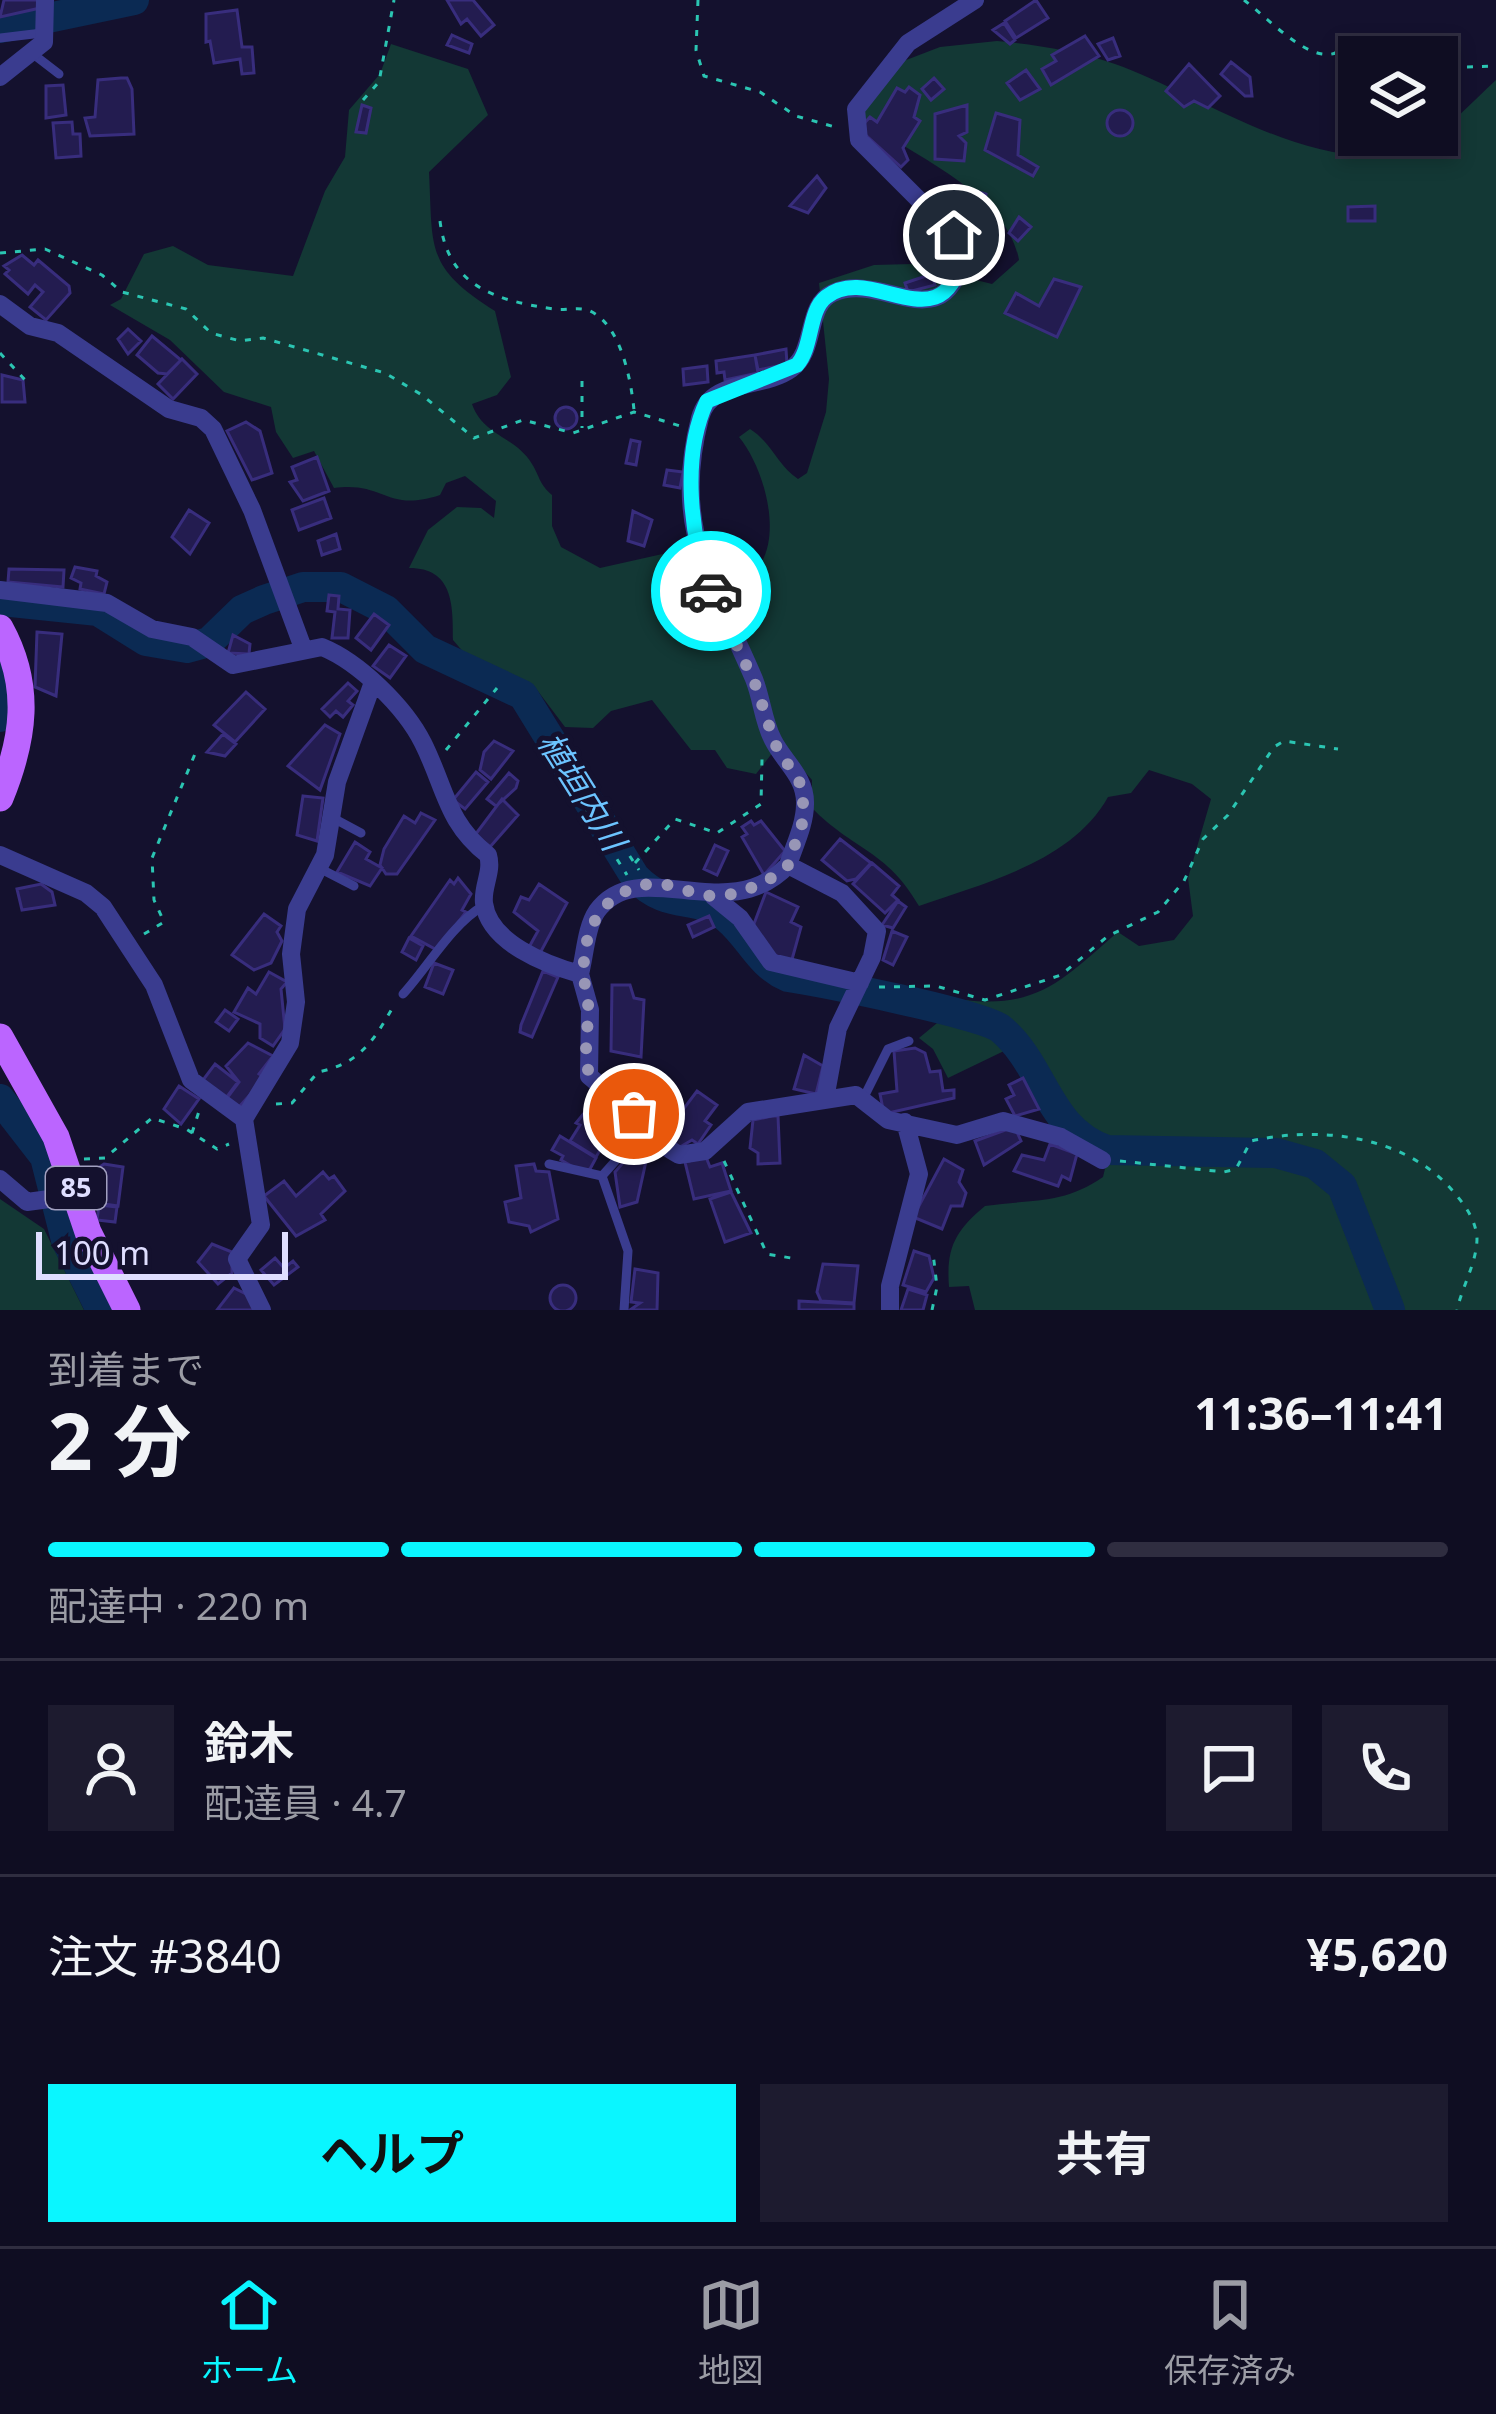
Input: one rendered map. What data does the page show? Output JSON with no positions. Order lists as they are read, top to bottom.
{
  "streets": {
    "main road": ["85"]
  },
  "water": ["植垣内川"],
  "scale_bar": "100 m",
  "page": {
    "scale": "100 m",
    "heading": ["2 分", "到着まで", "11:36–11:41"],
    "panel": [
      "鈴木",
      "配達員 · 4.7",
      "注文 #3840",
      "¥5,620"
    ],
    "bar": "配達中 · 220 m",
    "buttons": ["ヘルプ", "共有"],
    "tabs": ["ホーム", "地図", "保存済み"]
  }
}
